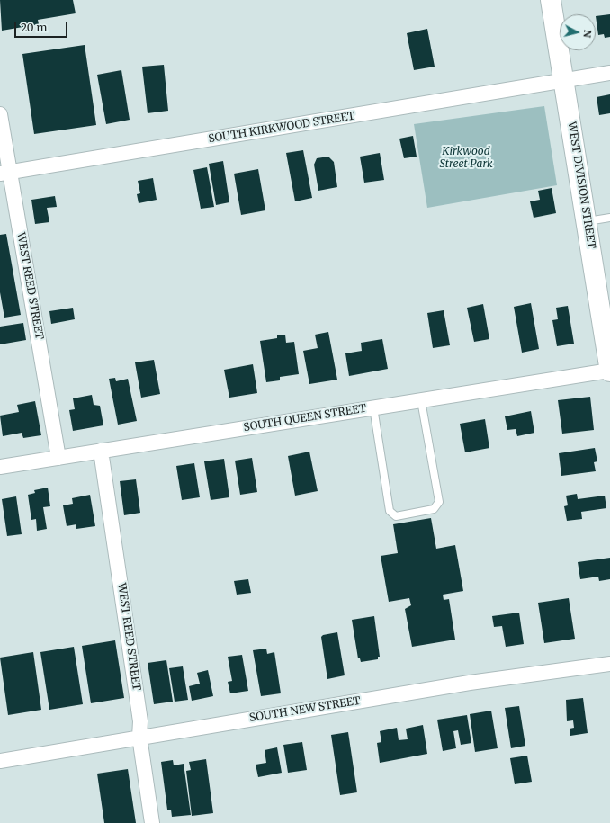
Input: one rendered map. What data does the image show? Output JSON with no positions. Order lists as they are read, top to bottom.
{
  "streets": {
    "highway": ["WEST DIVISION STREET"],
    "street": [
      "SOUTH KIRKWOOD STREET",
      "WEST REED STREET",
      "SOUTH QUEEN STREET",
      "SOUTH NEW STREET"
    ]
  },
  "crossings": [
    ["SOUTH KIRKWOOD STREET", "WEST DIVISION STREET"],
    ["SOUTH KIRKWOOD STREET", "WEST REED STREET"],
    ["WEST DIVISION STREET", "SOUTH QUEEN STREET"],
    ["WEST REED STREET", "SOUTH QUEEN STREET"],
    ["WEST REED STREET", "SOUTH NEW STREET"]
  ],
  "parks": ["Kirkwood Street Park"],
  "scale_bar": "20 m",
  "north": "right"
}
